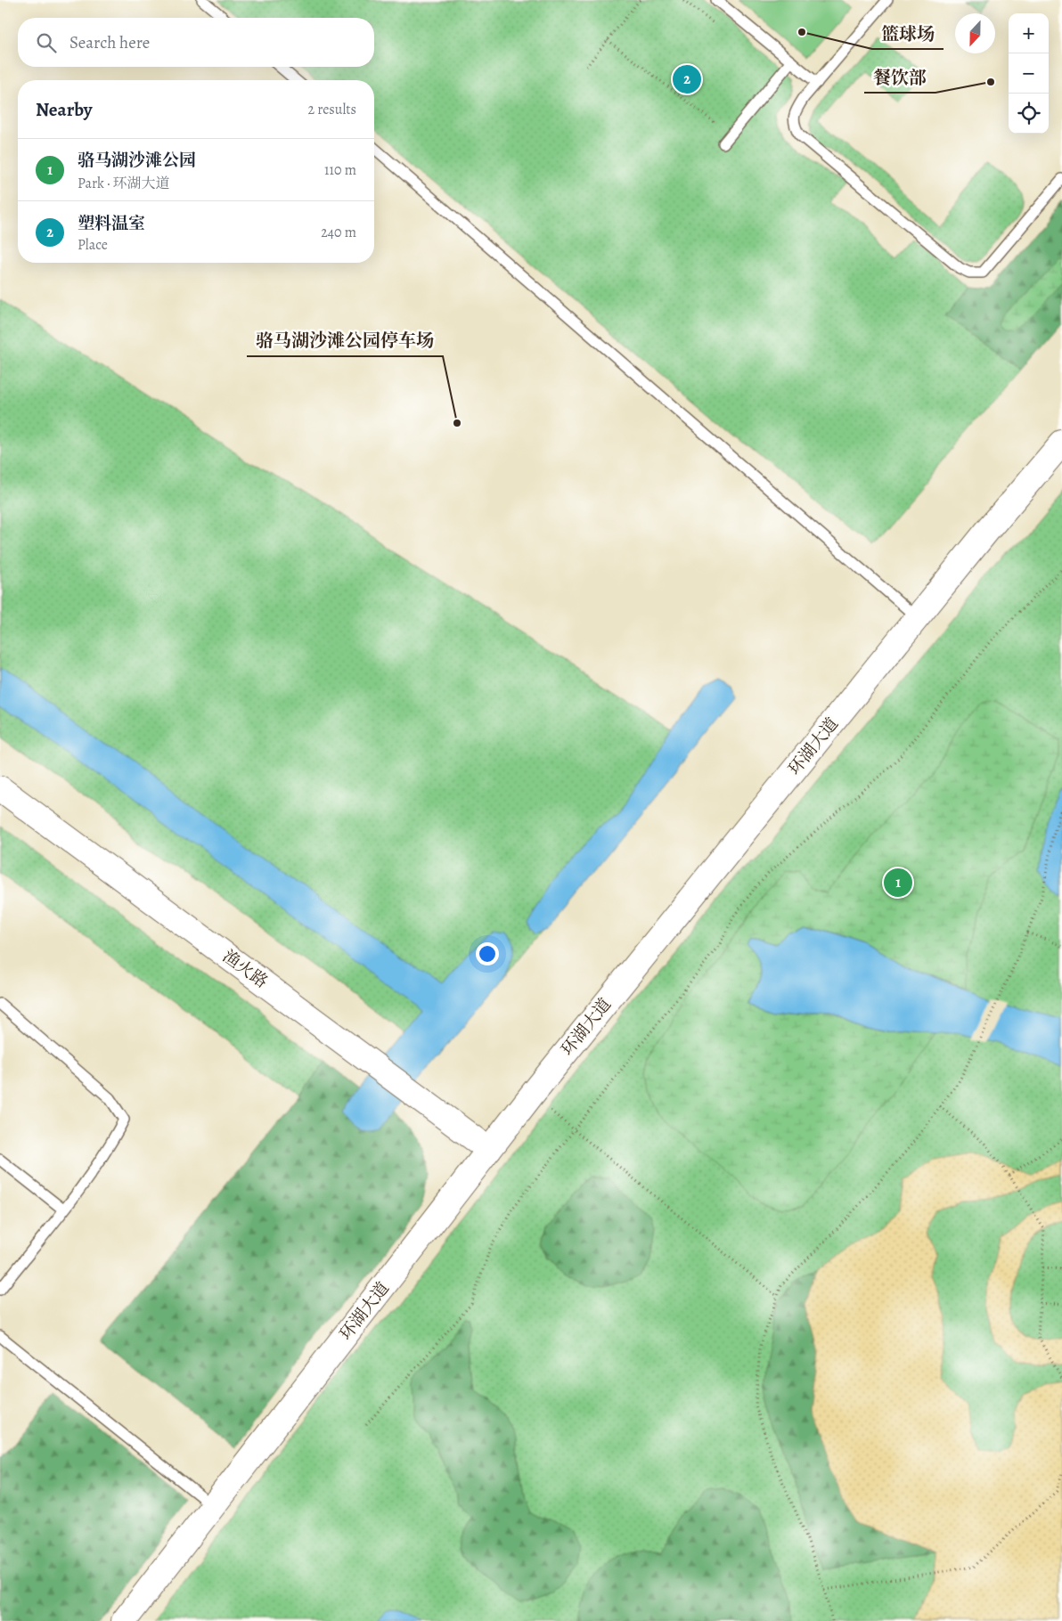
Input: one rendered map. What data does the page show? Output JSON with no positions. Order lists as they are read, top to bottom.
{
  "streets": {
    "main road": ["环湖大道", "渔火路"]
  },
  "crossings": [
    ["环湖大道", "渔火路"]
  ],
  "places": ["篮球场", "餐饮部", "骆马湖沙滩公园停车场"],
  "north": "bottom",
  "page": {
    "map_buttons": ["+", "−"],
    "search": "Search here",
    "pins": ["2", "1"],
    "heading": ["Nearby", "2 results"],
    "list": [
      {
        "mark": "1",
        "name": "骆马湖沙滩公园",
        "note": "Park · 环湖大道",
        "value": "110 m"
      },
      {
        "mark": "2",
        "name": "塑料温室",
        "note": "Place",
        "value": "240 m"
      }
    ]
  }
}
